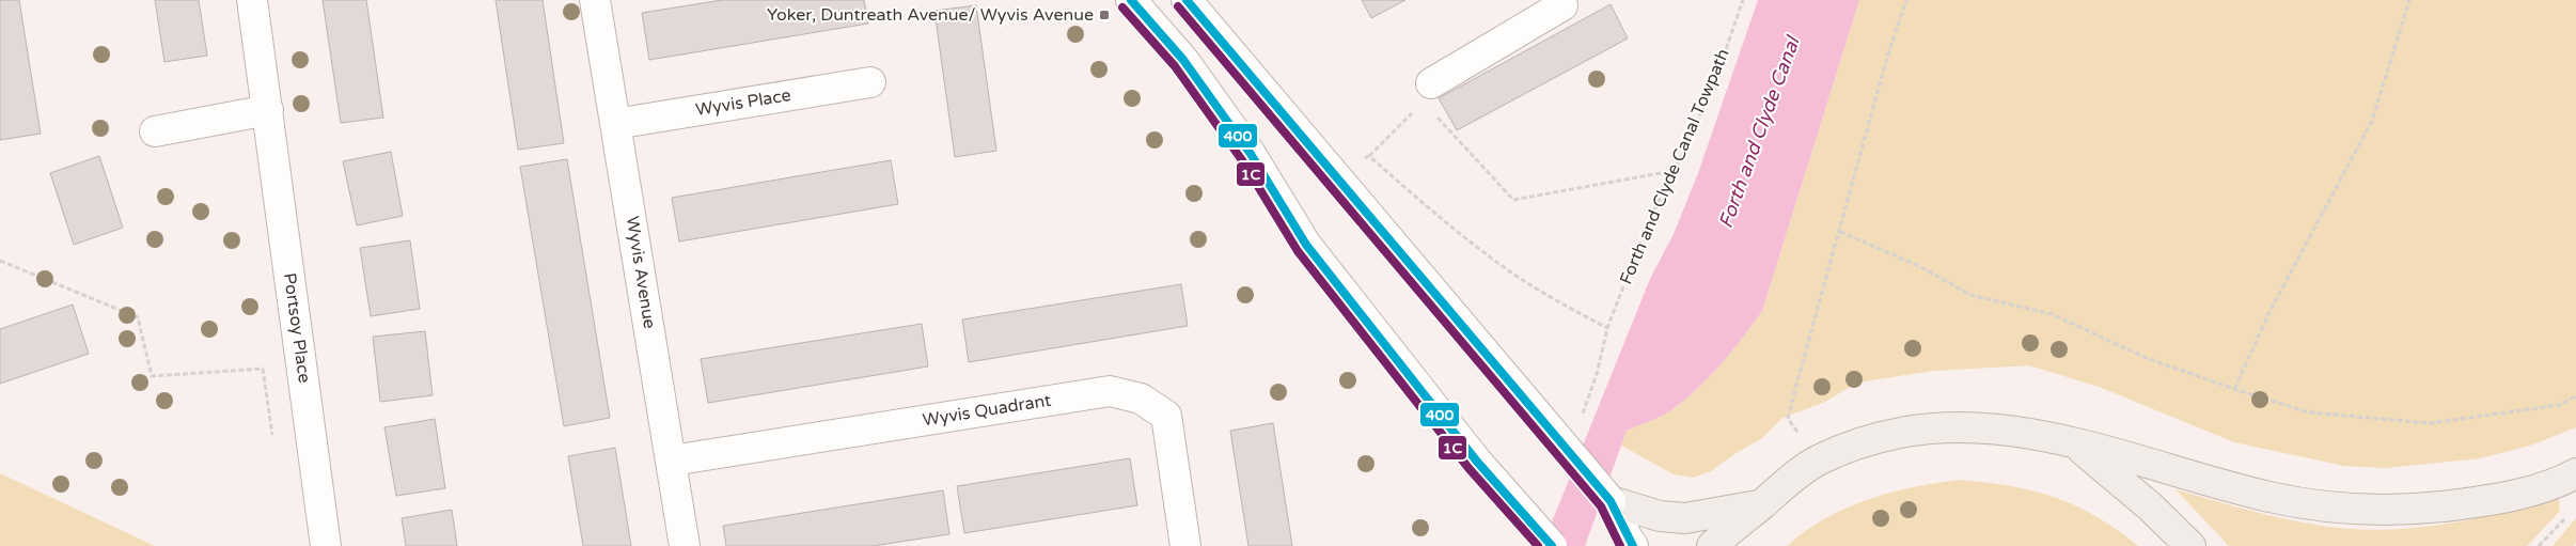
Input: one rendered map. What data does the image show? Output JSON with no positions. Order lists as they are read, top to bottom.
{
  "streets": {
    "street": [
      "Wyvis Place",
      "Wyvis Avenue",
      "Portsoy Place",
      "Wyvis Quadrant"
    ],
    "path": ["Forth and Clyde Canal Towpath"]
  },
  "crossings": [
    ["Wyvis Place", "Wyvis Avenue"],
    ["Wyvis Avenue", "Wyvis Quadrant"]
  ],
  "water": ["Forth and Clyde Canal"],
  "places": {
    "transit": ["Yoker, Duntreath Avenue/ Wyvis Avenue"]
  },
  "lines": ["transit line 400", "transit line 1C"]
}
